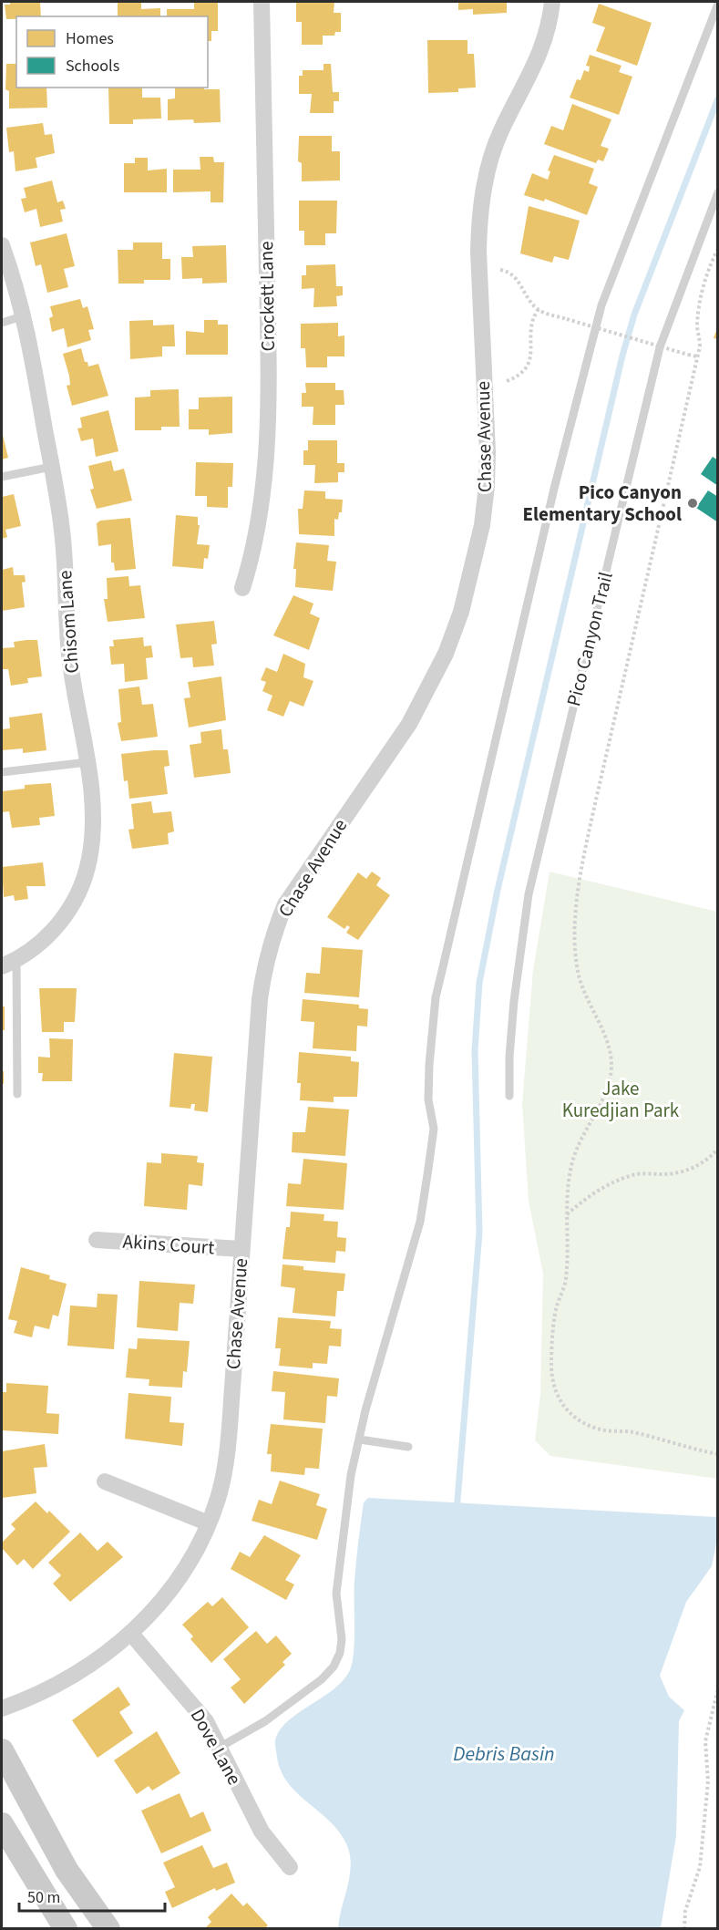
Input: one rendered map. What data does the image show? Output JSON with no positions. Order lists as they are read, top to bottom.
{
  "streets": {
    "street": [
      "Crockett Lane",
      "Chase Avenue",
      "Chisom Lane",
      "Akins Court",
      "Dove Lane"
    ],
    "lane": ["Pico Canyon Trail"]
  },
  "crossings": [
    ["Chase Avenue", "Akins Court"],
    ["Chase Avenue", "Dove Lane"]
  ],
  "water": ["Debris Basin"],
  "parks": ["Jake Kuredjian Park"],
  "places": ["Pico Canyon Elementary School"],
  "legend": ["Homes", "Schools"],
  "scale_bar": "50 m"
}
